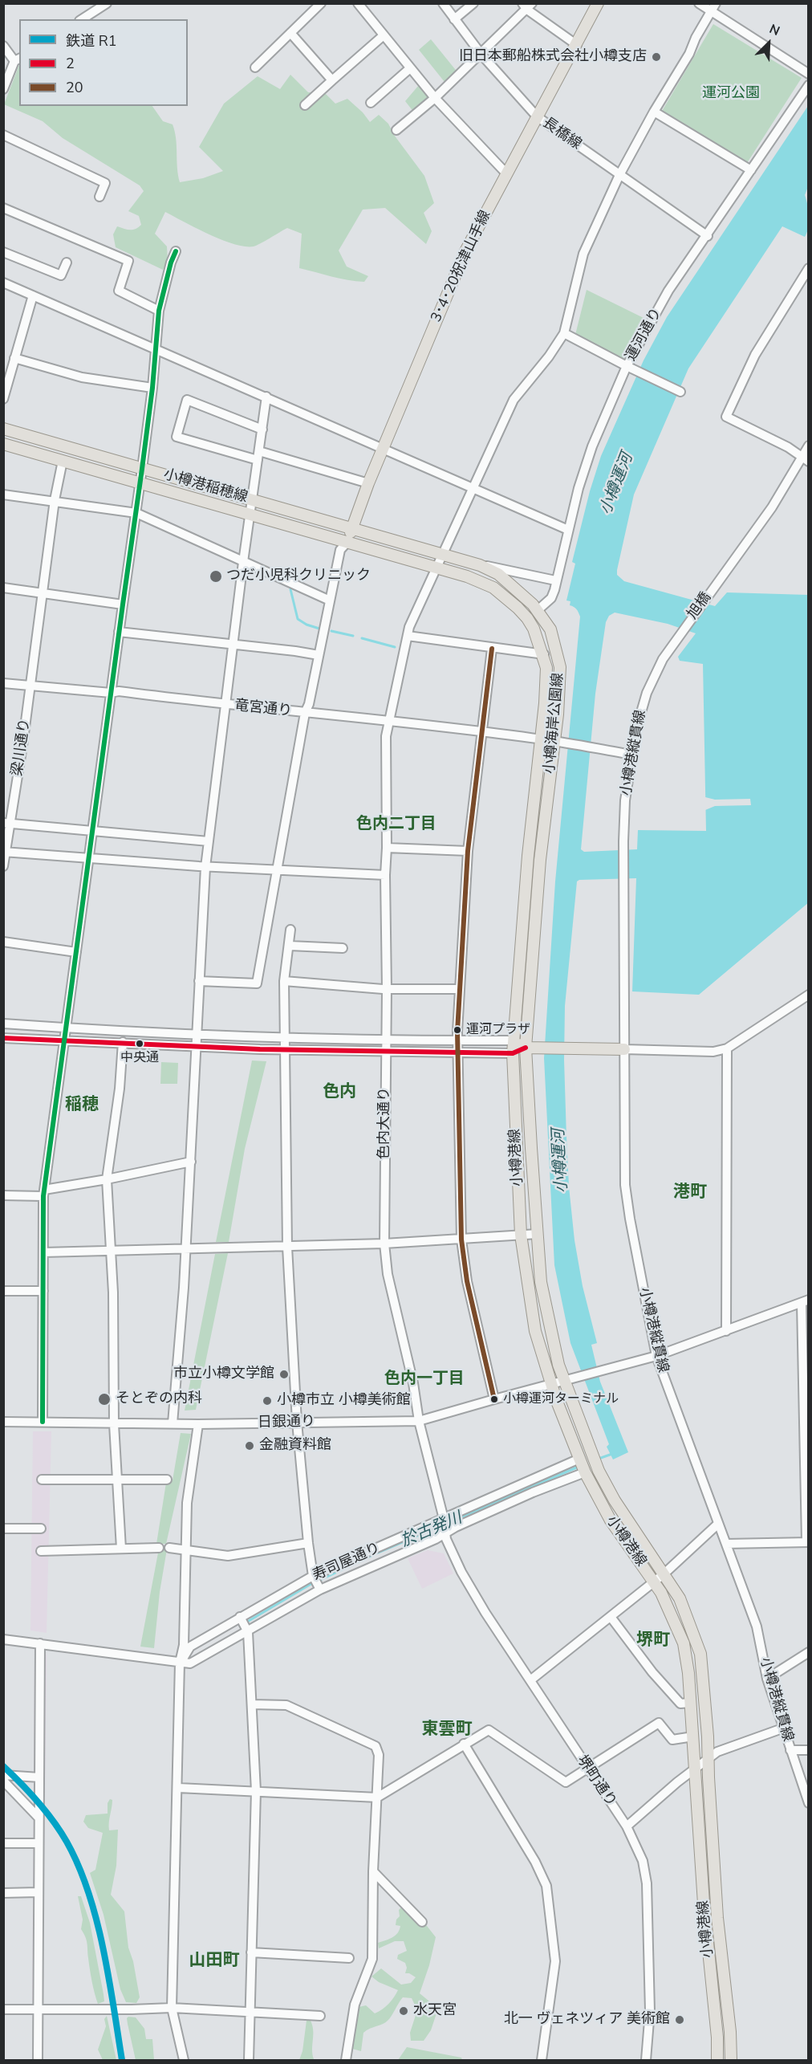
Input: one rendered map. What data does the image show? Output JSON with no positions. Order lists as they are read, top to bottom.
{
  "streets": {
    "main road": [
      "3･4･20祝津山手線",
      "小樽港稲穂線",
      "小樽海岸公園線",
      "小樽港線"
    ],
    "street": [
      "長橋線",
      "運河通り",
      "旭橋",
      "竜宮通り",
      "梁川通り",
      "小樽港縦貫線",
      "色内大通り",
      "日銀通り",
      "寿司屋通り",
      "堺町通り"
    ]
  },
  "crossings": [
    ["長橋線", "3･4･20祝津山手線"],
    ["長橋線", "運河通り"],
    ["長橋線", "色内大通り"],
    ["3･4･20祝津山手線", "小樽港稲穂線"],
    ["3･4･20祝津山手線", "小樽海岸公園線"],
    ["運河通り", "小樽海岸公園線"],
    ["小樽港稲穂線", "小樽海岸公園線"],
    ["小樽港稲穂線", "梁川通り"],
    ["旭橋", "小樽港縦貫線"],
    ["竜宮通り", "小樽海岸公園線"],
    ["竜宮通り", "梁川通り"],
    ["竜宮通り", "小樽港縦貫線"],
    ["竜宮通り", "色内大通り"],
    ["小樽海岸公園線", "色内大通り"],
    ["小樽海岸公園線", "小樽港線"],
    ["小樽港縦貫線", "日銀通り"],
    ["色内大通り", "日銀通り"],
    ["色内大通り", "寿司屋通り"],
    ["色内大通り", "堺町通り"],
    ["小樽港線", "日銀通り"],
    ["小樽港線", "寿司屋通り"],
    ["寿司屋通り", "堺町通り"]
  ],
  "districts": [
    "色内二丁目",
    "色内",
    "稲穂",
    "港町",
    "色内一丁目",
    "堺町",
    "東雲町",
    "山田町"
  ],
  "water": ["小樽運河", "於古発川"],
  "parks": ["運河公園"],
  "places": [
    "旧日本郵船株式会社小樽支店",
    "つだ小児科クリニック",
    "運河プラザ",
    "中央通",
    "市立小樽文学館",
    "そとぞの内科",
    "小樽運河ターミナル",
    "小樽市立 小樽美術館",
    "金融資料館",
    "水天宮",
    "北一 ヴェネツィア 美術館"
  ],
  "lines": ["transit line 20", "transit line 2", "rail line R1"],
  "legend": ["鉄道 R1", "2", "20"],
  "north": "top right"
}
